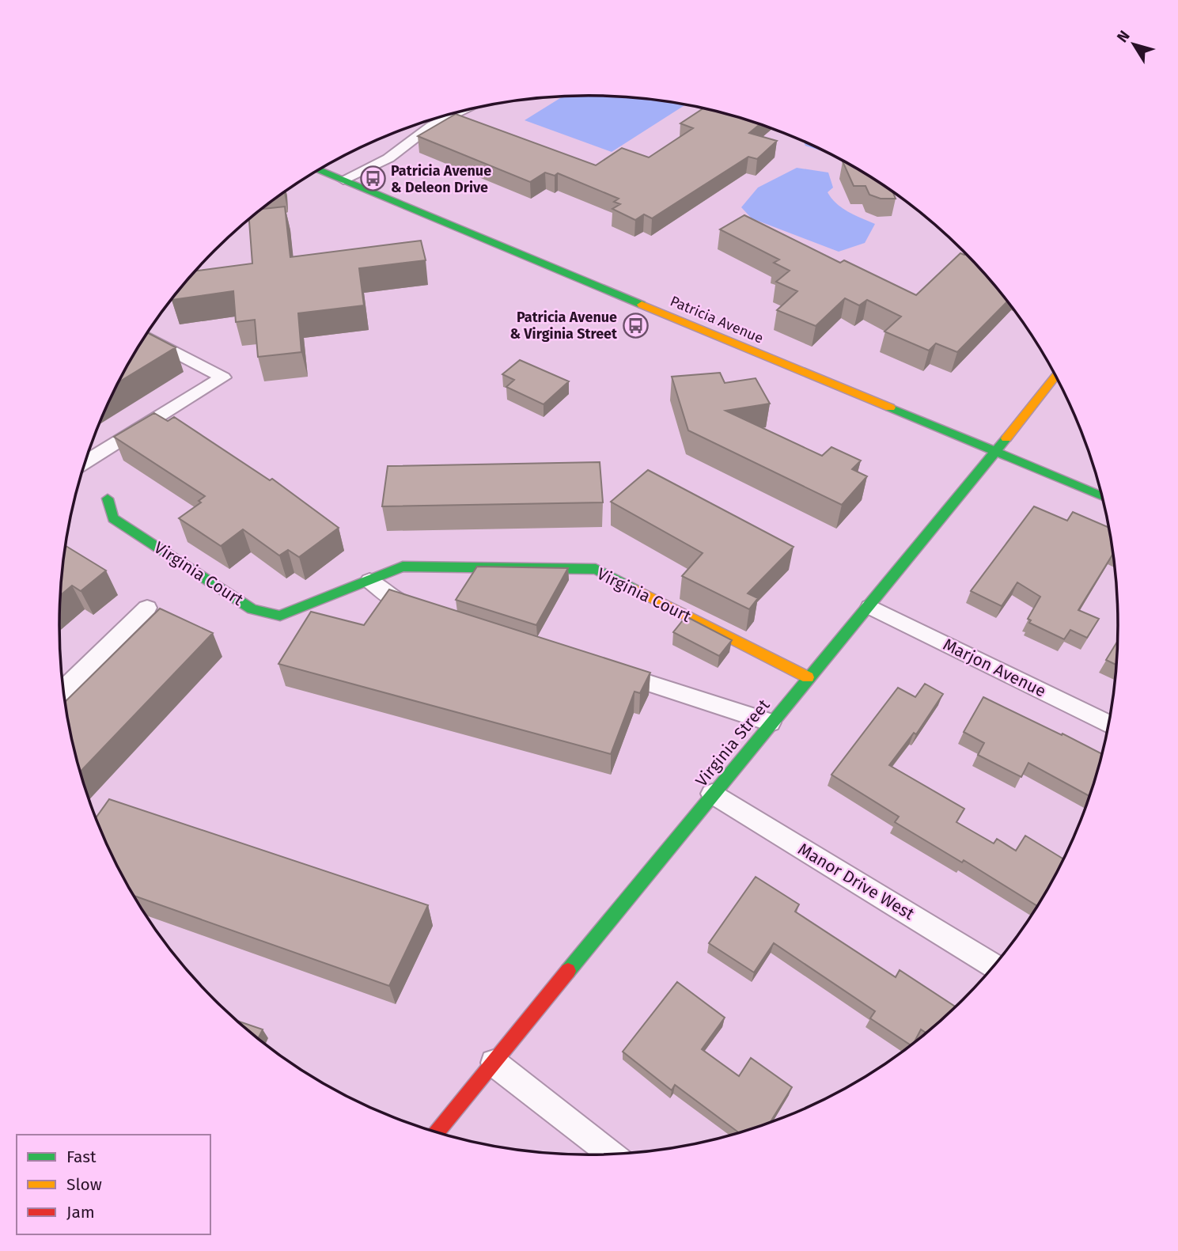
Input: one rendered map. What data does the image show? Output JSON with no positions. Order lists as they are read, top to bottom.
{
  "streets": {
    "street": [
      "Patricia Avenue",
      "Virginia Court",
      "Marjon Avenue",
      "Virginia Street",
      "Manor Drive West"
    ]
  },
  "crossings": [
    ["Patricia Avenue", "Virginia Street"],
    ["Virginia Court", "Virginia Street"],
    ["Marjon Avenue", "Virginia Street"],
    ["Virginia Street", "Manor Drive West"]
  ],
  "places": {
    "bus stop": ["Patricia Avenue & Deleon Drive", "Patricia Avenue & Virginia Street"]
  },
  "legend": ["Fast", "Slow", "Jam"],
  "north": "top left"
}
